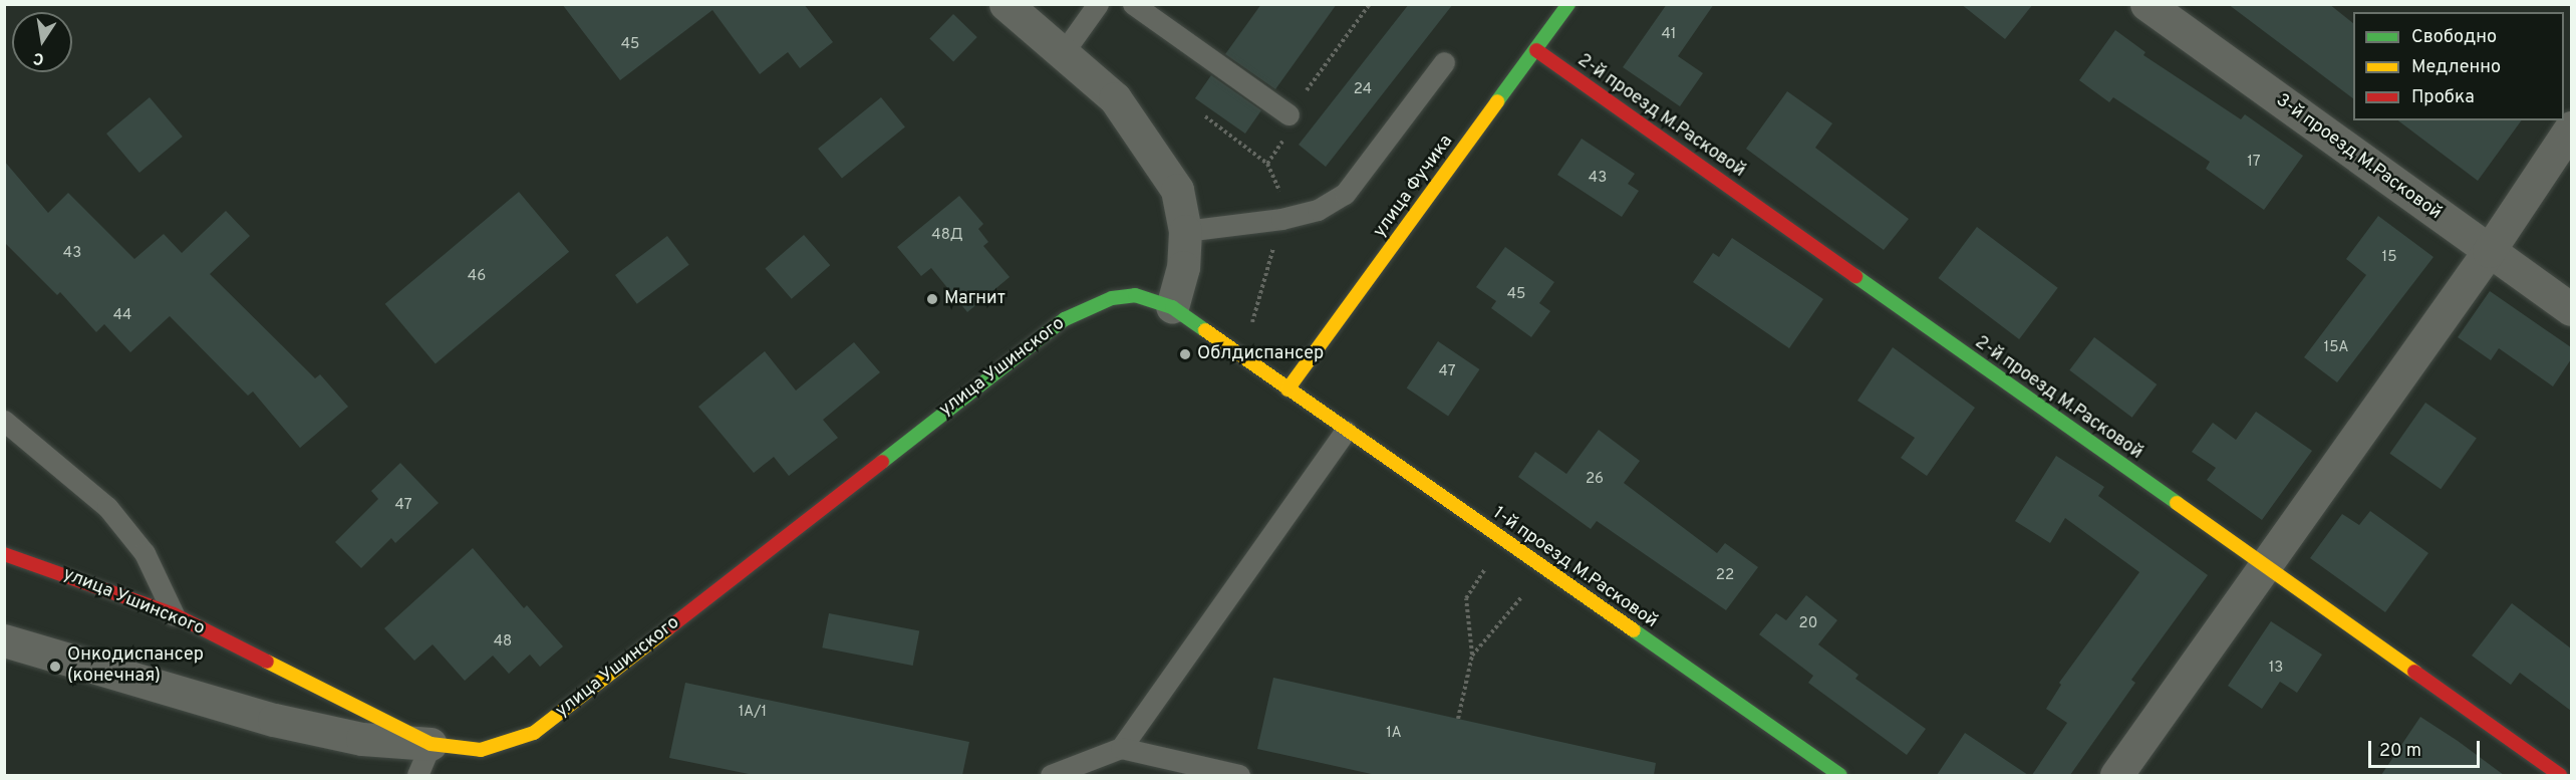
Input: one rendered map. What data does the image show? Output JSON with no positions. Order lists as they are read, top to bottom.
{
  "streets": {
    "street": [
      "2-й проезд М.Расковой",
      "3-й проезд М.Расковой",
      "улица Фучика",
      "улица Ушинского",
      "1-й проезд М.Расковой"
    ]
  },
  "crossings": [
    ["2-й проезд М.Расковой", "улица Фучика"],
    ["улица Фучика", "улица Ушинского"],
    ["улица Фучика", "1-й проезд М.Расковой"],
    ["улица Ушинского", "1-й проезд М.Расковой"]
  ],
  "places": ["Магнит", "Облдиспансер", "Онкодиспансер (конечная)"],
  "house_numbers": [
    "41",
    "45",
    "24",
    "17",
    "43",
    "48Д",
    "43",
    "15",
    "46",
    "45",
    "44",
    "15А",
    "47",
    "26",
    "47",
    "22",
    "20",
    "48",
    "13",
    "1А/1",
    "1А"
  ],
  "legend": ["Свободно", "Медленно", "Пробка"],
  "scale_bar": "20 m",
  "north": "bottom"
}
